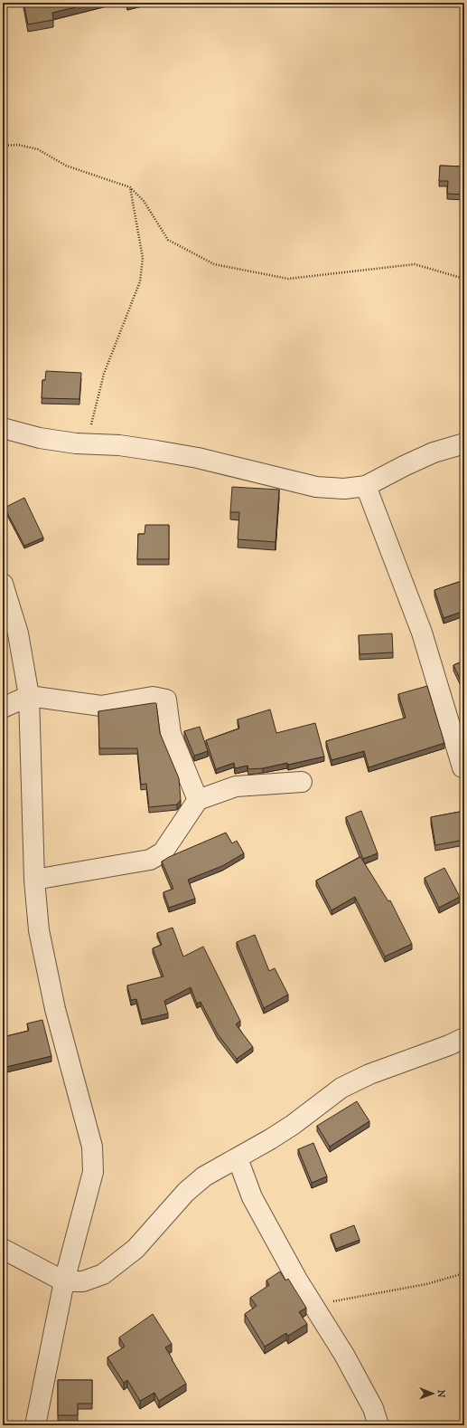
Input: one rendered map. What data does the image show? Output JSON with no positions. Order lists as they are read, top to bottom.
{
  "north": "right"
}
